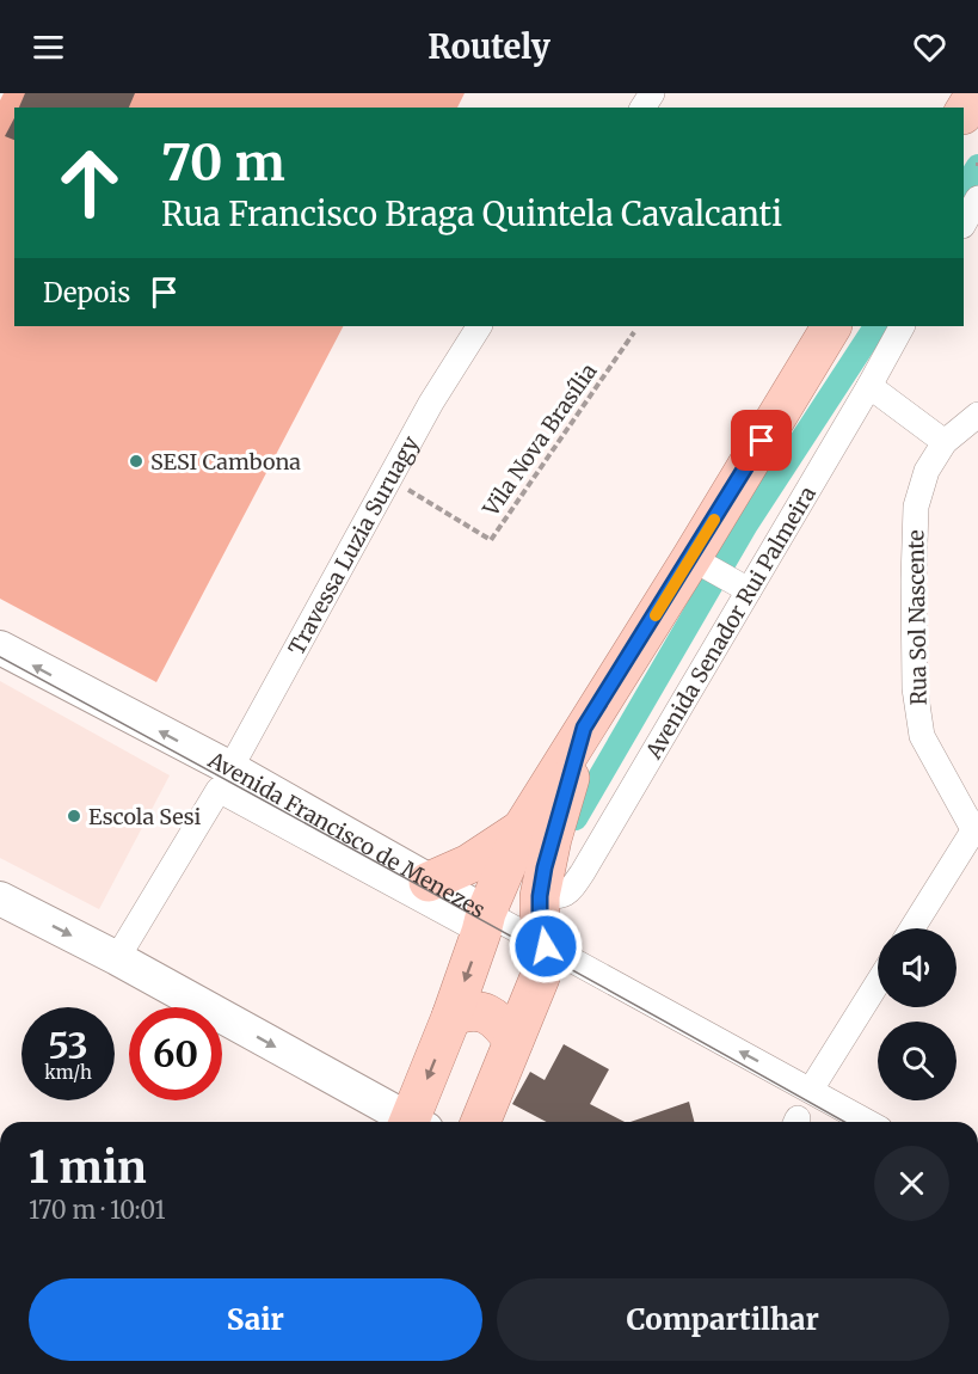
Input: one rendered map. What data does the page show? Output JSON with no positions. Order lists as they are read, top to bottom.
{
  "streets": {
    "street": [
      "Travessa Luzia Suruagy",
      "Rua Sol Nascente",
      "Avenida Senador Rui Palmeira",
      "Avenida Francisco de Menezes"
    ],
    "path": ["Vila Nova Brasília"]
  },
  "crossings": [
    ["Vila Nova Brasília", "Travessa Luzia Suruagy"],
    ["Travessa Luzia Suruagy", "Avenida Francisco de Menezes"]
  ],
  "one_way": ["Avenida Francisco de Menezes"],
  "places": ["SESI Cambona", "Escola Sesi"],
  "page": {
    "header": "Routely",
    "turn": ["70 m", "Rua Francisco Braga Quintela Cavalcanti"],
    "then": "Depois",
    "speed": "53 km/h",
    "limit": "60",
    "heading": ["1 min", "170 m · 10:01"],
    "buttons": ["Sair", "Compartilhar"]
  }
}
